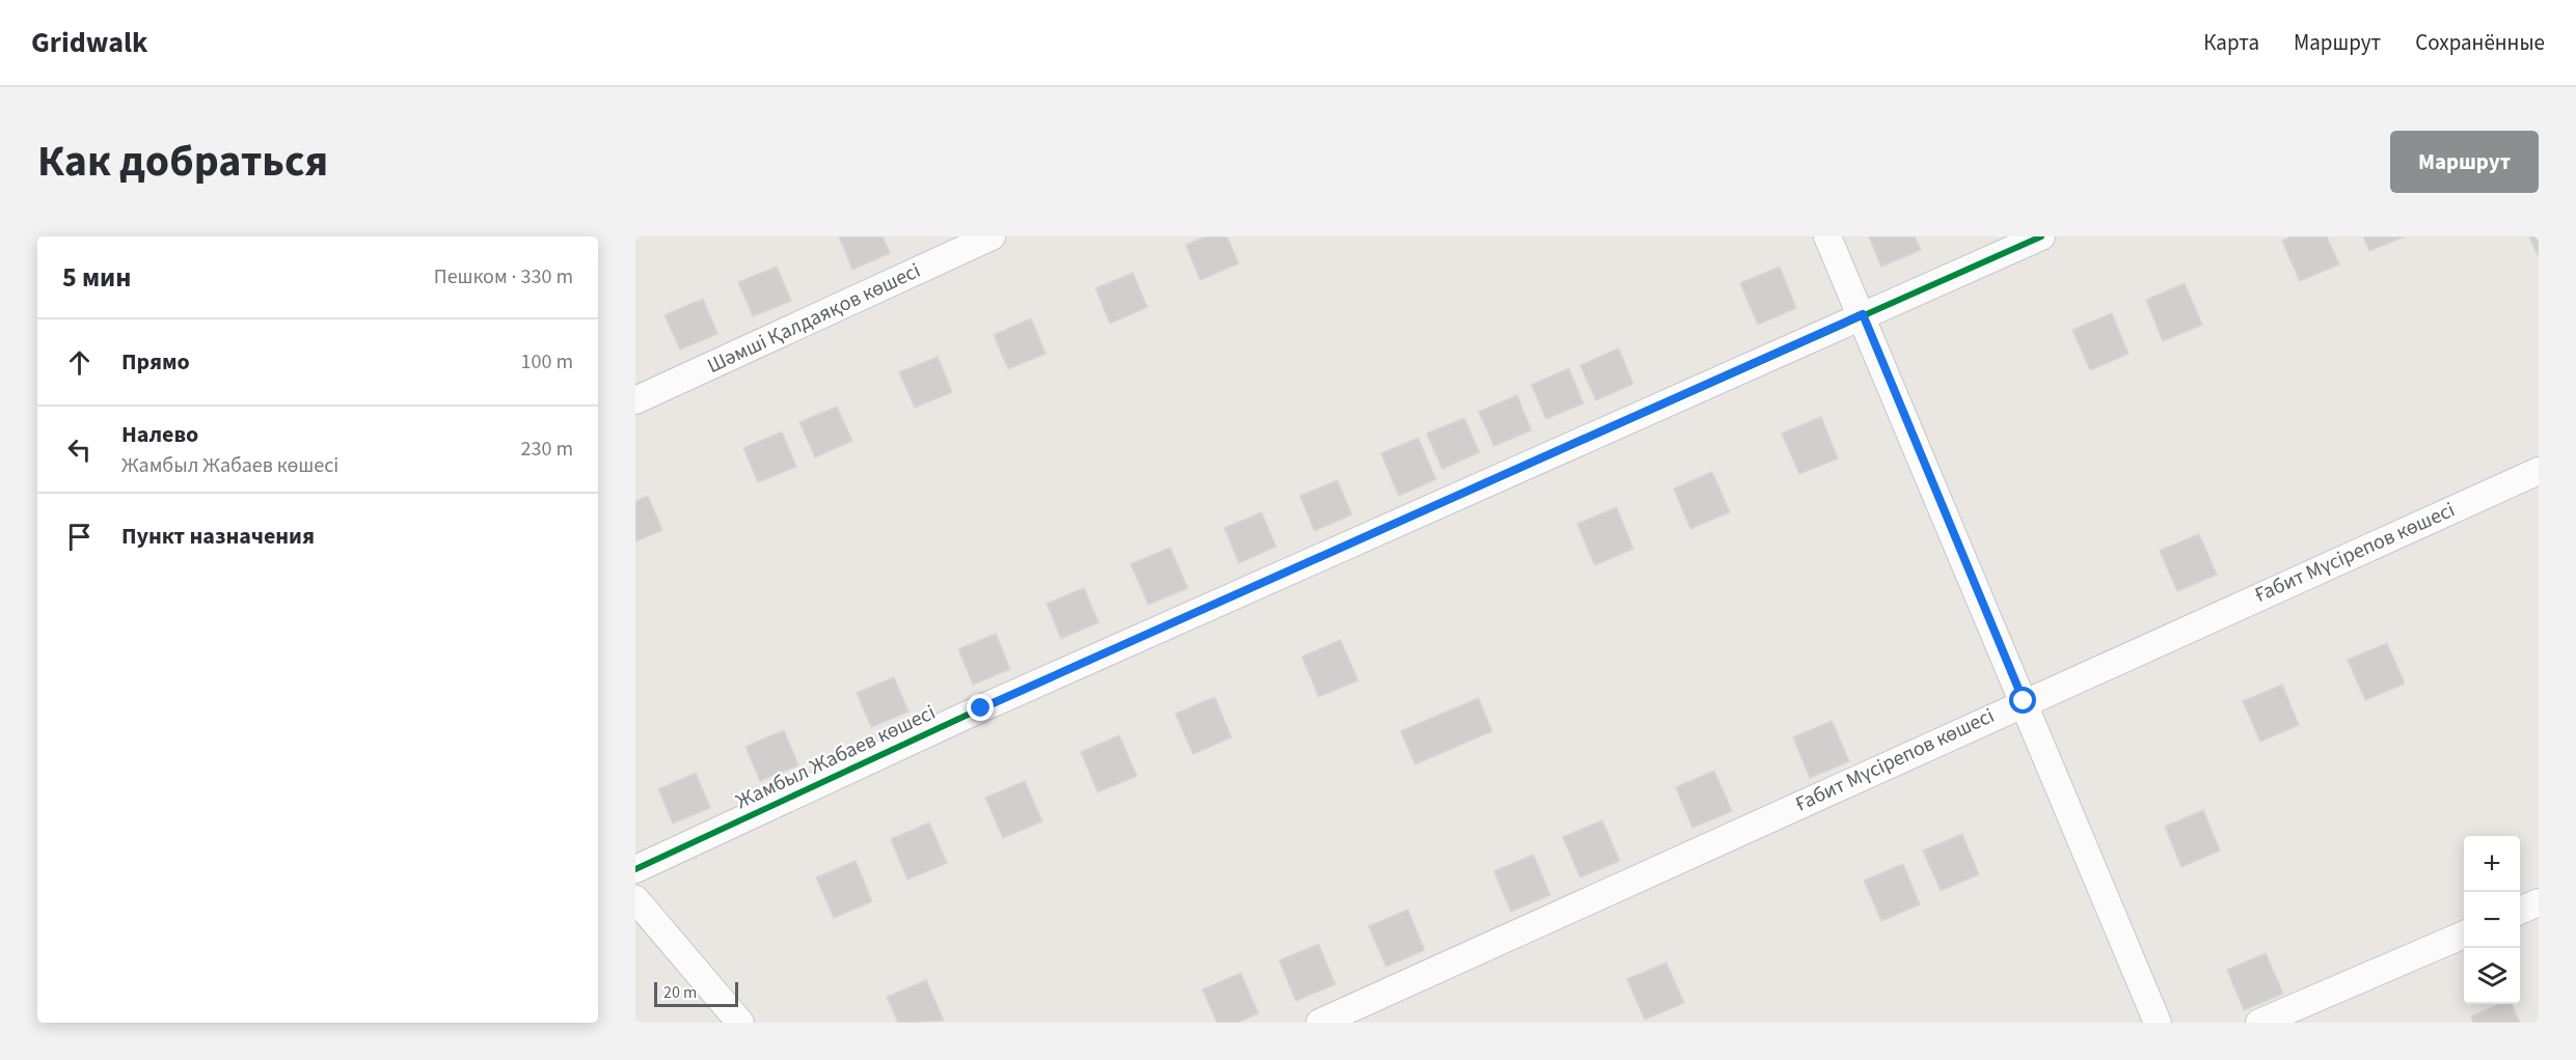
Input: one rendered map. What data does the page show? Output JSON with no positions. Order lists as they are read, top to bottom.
{
  "streets": {
    "street": ["Шәмші Қалдаяқов көшесі", "Ғабит Мүсірепов көшесі", "Жамбыл Жабаев көшесі"]
  },
  "scale_bar": "20 m",
  "page": {
    "header": "Gridwalk",
    "nav": ["Карта", "Маршрут", "Сохранённые"],
    "title": "Как добраться",
    "buttons": "Маршрут",
    "heading": ["5 мин", "Пешком · 330 m"],
    "list": [
      ["Прямо", "100 m"],
      ["Налево", "Жамбыл Жабаев көшесі", "230 m"],
      "Пункт назначения"
    ],
    "map_buttons": ["+", "−"],
    "scale": "20 m"
  }
}
